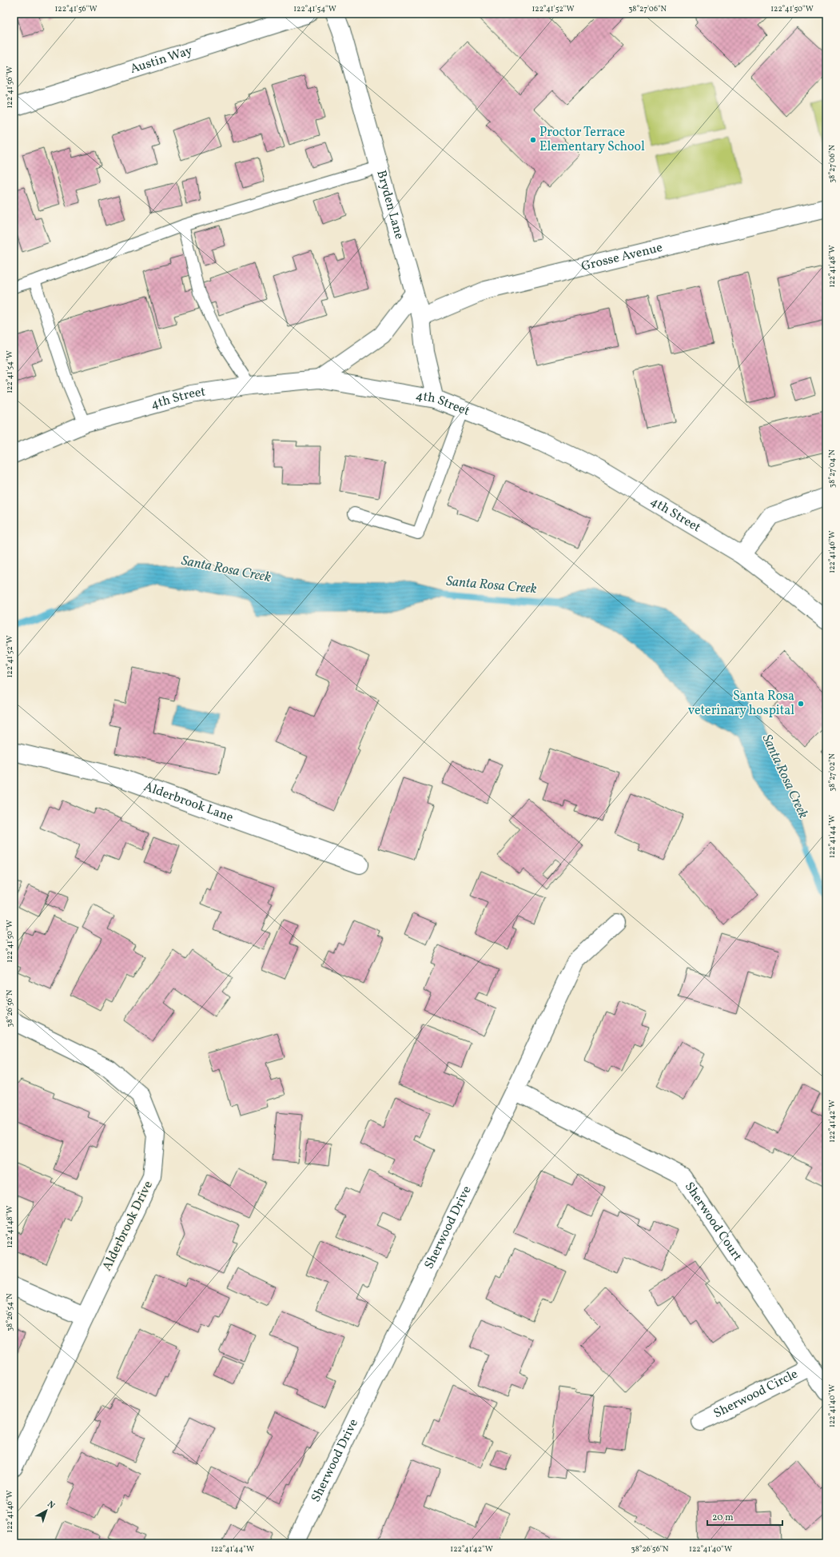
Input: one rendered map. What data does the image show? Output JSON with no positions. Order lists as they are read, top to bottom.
{
  "streets": {
    "street": [
      "Austin Way",
      "Bryden Lane",
      "Grosse Avenue",
      "4th Street",
      "Alderbrook Lane",
      "Sherwood Court",
      "Alderbrook Drive",
      "Sherwood Drive",
      "Sherwood Circle"
    ]
  },
  "crossings": [
    ["Bryden Lane", "Grosse Avenue"],
    ["Bryden Lane", "4th Street"],
    ["Sherwood Court", "Sherwood Drive"],
    ["Sherwood Court", "Sherwood Circle"]
  ],
  "water": ["Santa Rosa Creek"],
  "places": ["Proctor Terrace Elementary School", "Santa Rosa veterinary hospital"],
  "scale_bar": "20 m",
  "north": "top right",
  "coordinates": [
    "122°41'56\"W",
    "122°41'54\"W",
    "122°41'52\"W",
    "38°27'06\"N",
    "122°41'50\"W",
    "122°41'48\"W",
    "38°27'04\"N",
    "122°41'46\"W",
    "38°27'02\"N",
    "122°41'44\"W",
    "38°26'56\"N",
    "122°41'42\"W",
    "38°26'54\"N",
    "122°41'40\"W"
  ]
}
